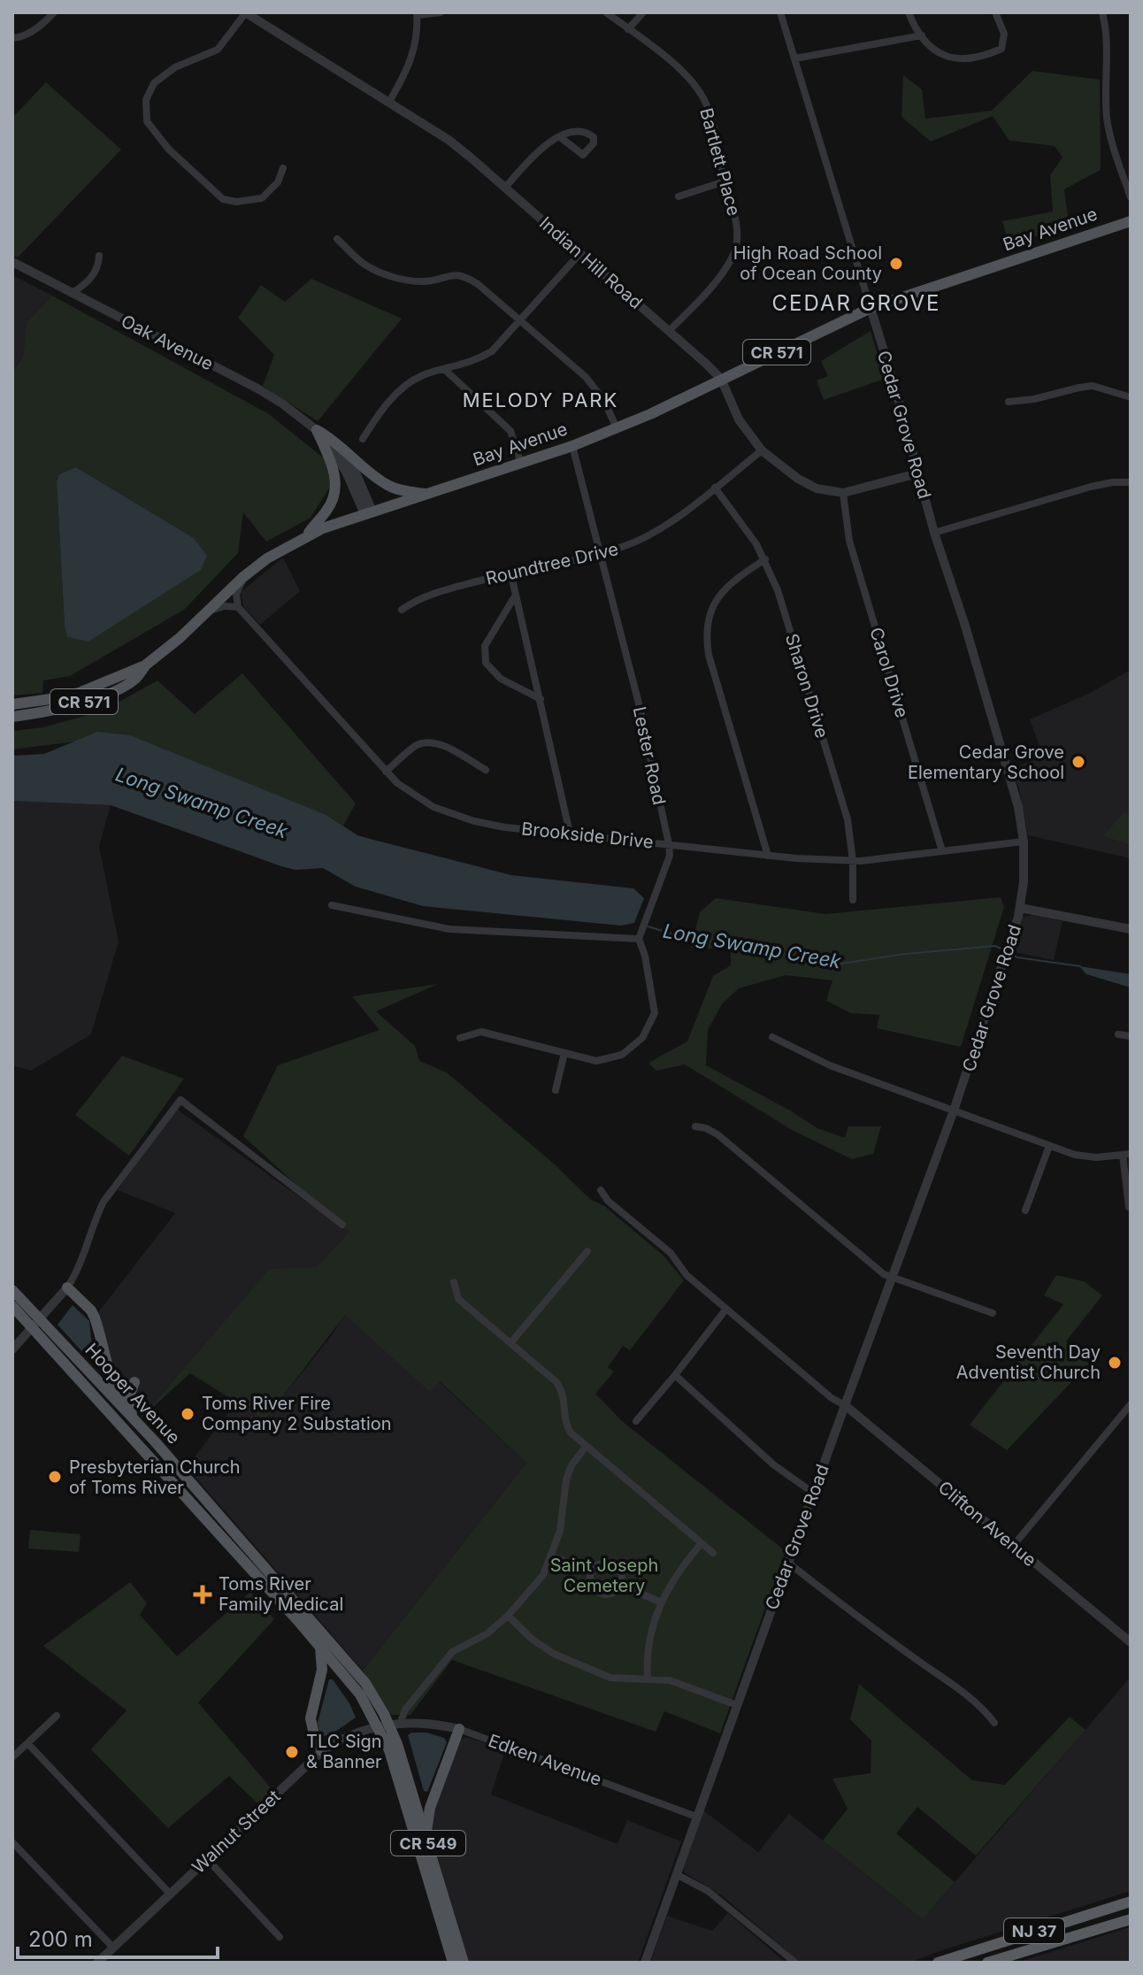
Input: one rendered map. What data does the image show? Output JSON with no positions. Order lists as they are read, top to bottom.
{
  "streets": {
    "highway": ["NJ 37"],
    "main road": [
      "Bay Avenue",
      "CR 571",
      "Hooper Avenue",
      "CR 549"
    ],
    "street": [
      "Bartlett Place",
      "Indian Hill Road",
      "Oak Avenue",
      "Cedar Grove Road",
      "Roundtree Drive",
      "Carol Drive",
      "Sharon Drive",
      "Lester Road",
      "Brookside Drive",
      "Clifton Avenue",
      "Edken Avenue",
      "Walnut Street"
    ]
  },
  "crossings": [
    ["Bartlett Place", "Indian Hill Road"],
    ["Bay Avenue", "Indian Hill Road"],
    ["Bay Avenue", "Oak Avenue"],
    ["Bay Avenue", "Cedar Grove Road"],
    ["Bay Avenue", "Lester Road"],
    ["Indian Hill Road", "Cedar Grove Road"],
    ["Indian Hill Road", "Roundtree Drive"],
    ["Indian Hill Road", "Carol Drive"],
    ["Cedar Grove Road", "Brookside Drive"],
    ["Cedar Grove Road", "Clifton Avenue"],
    ["Cedar Grove Road", "Edken Avenue"],
    ["Roundtree Drive", "Sharon Drive"],
    ["Roundtree Drive", "Lester Road"],
    ["Carol Drive", "Brookside Drive"],
    ["Sharon Drive", "Brookside Drive"],
    ["Lester Road", "Brookside Drive"],
    ["Hooper Avenue", "Edken Avenue"],
    ["Hooper Avenue", "Walnut Street"],
    ["Edken Avenue", "Walnut Street"]
  ],
  "districts": ["CEDAR GROVE", "MELODY PARK"],
  "water": ["Long Swamp Creek"],
  "parks": ["Saint Joseph Cemetery"],
  "places": {
    "other": [
      "High Road School of Ocean County",
      "Cedar Grove Elementary School",
      "Seventh Day Adventist Church",
      "Toms River Fire Company 2 Substation",
      "Presbyterian Church of Toms River",
      "TLC Sign & Banner"
    ],
    "health": ["Toms River Family Medical"]
  },
  "scale_bar": "200 m"
}
